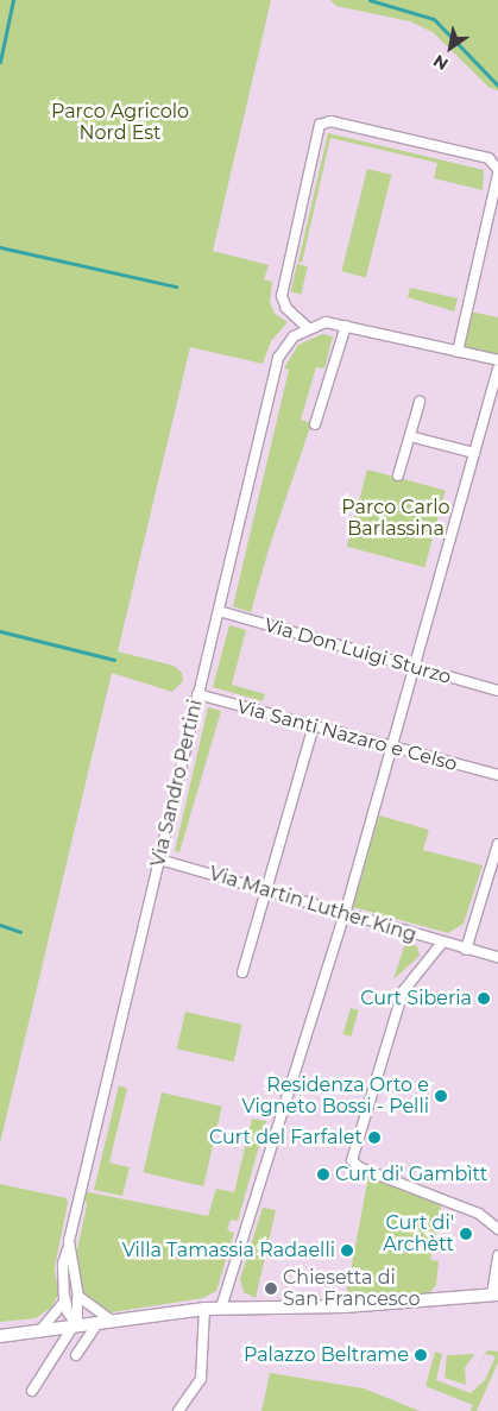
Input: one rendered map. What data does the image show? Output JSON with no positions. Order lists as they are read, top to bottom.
{
  "streets": {
    "street": [
      "Via Don Luigi Sturzo",
      "Via Santi Nazaro e Celso",
      "Via Sandro Pertini",
      "Via Martin Luther King"
    ]
  },
  "crossings": [
    ["Via Don Luigi Sturzo", "Via Sandro Pertini"],
    ["Via Santi Nazaro e Celso", "Via Sandro Pertini"],
    ["Via Sandro Pertini", "Via Martin Luther King"]
  ],
  "parks": ["Parco Agricolo Nord Est", "Parco Carlo Barlassina"],
  "places": [
    "Curt Siberia",
    "Residenza Orto e Vigneto Bossi - Pelli",
    "Curt del Farfalet",
    "Curt di' Gambìtt",
    "Curt di' Archètt",
    "Villa Tamassia Radaelli",
    "Chiesetta di San Francesco",
    "Palazzo Beltrame"
  ],
  "north": "bottom left"
}
